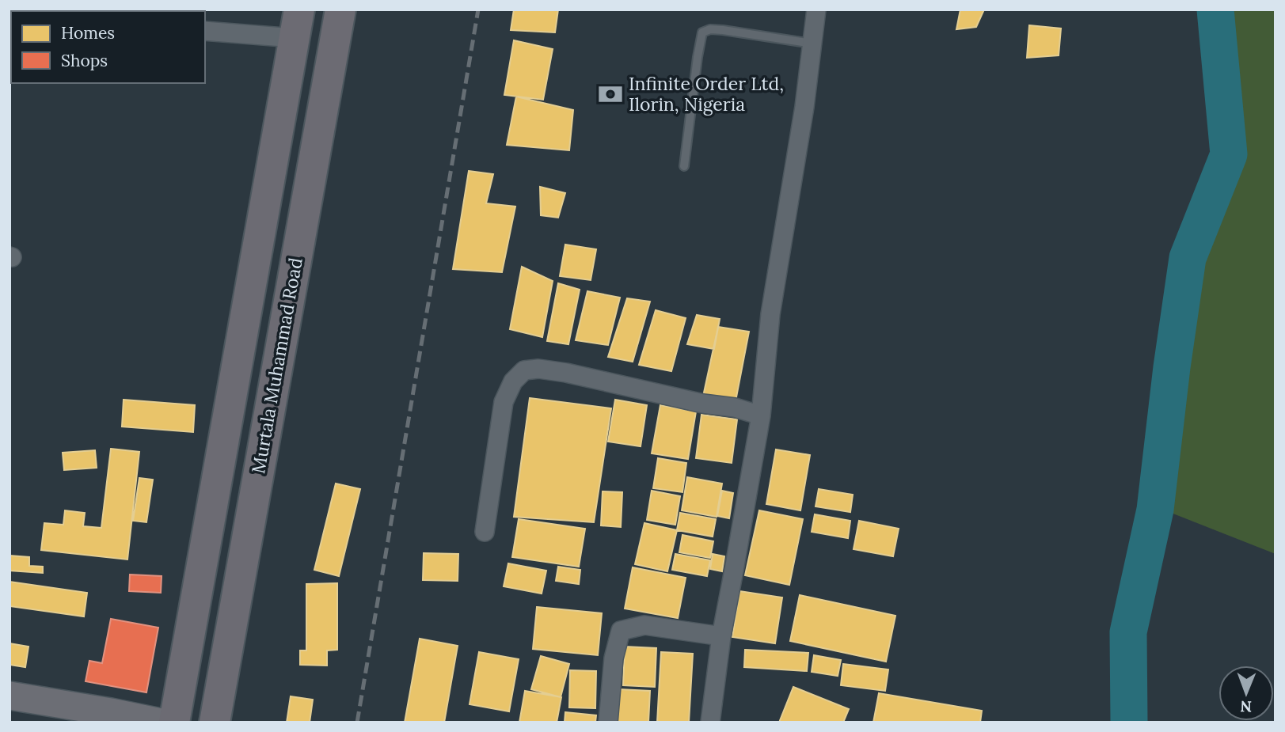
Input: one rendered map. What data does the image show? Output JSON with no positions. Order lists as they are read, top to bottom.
{
  "streets": {
    "highway": ["Murtala Muhammad Road"]
  },
  "places": {
    "bank": ["Infinite Order Ltd, Ilorin, Nigeria"]
  },
  "legend": ["Homes", "Shops"],
  "north": "bottom"
}
